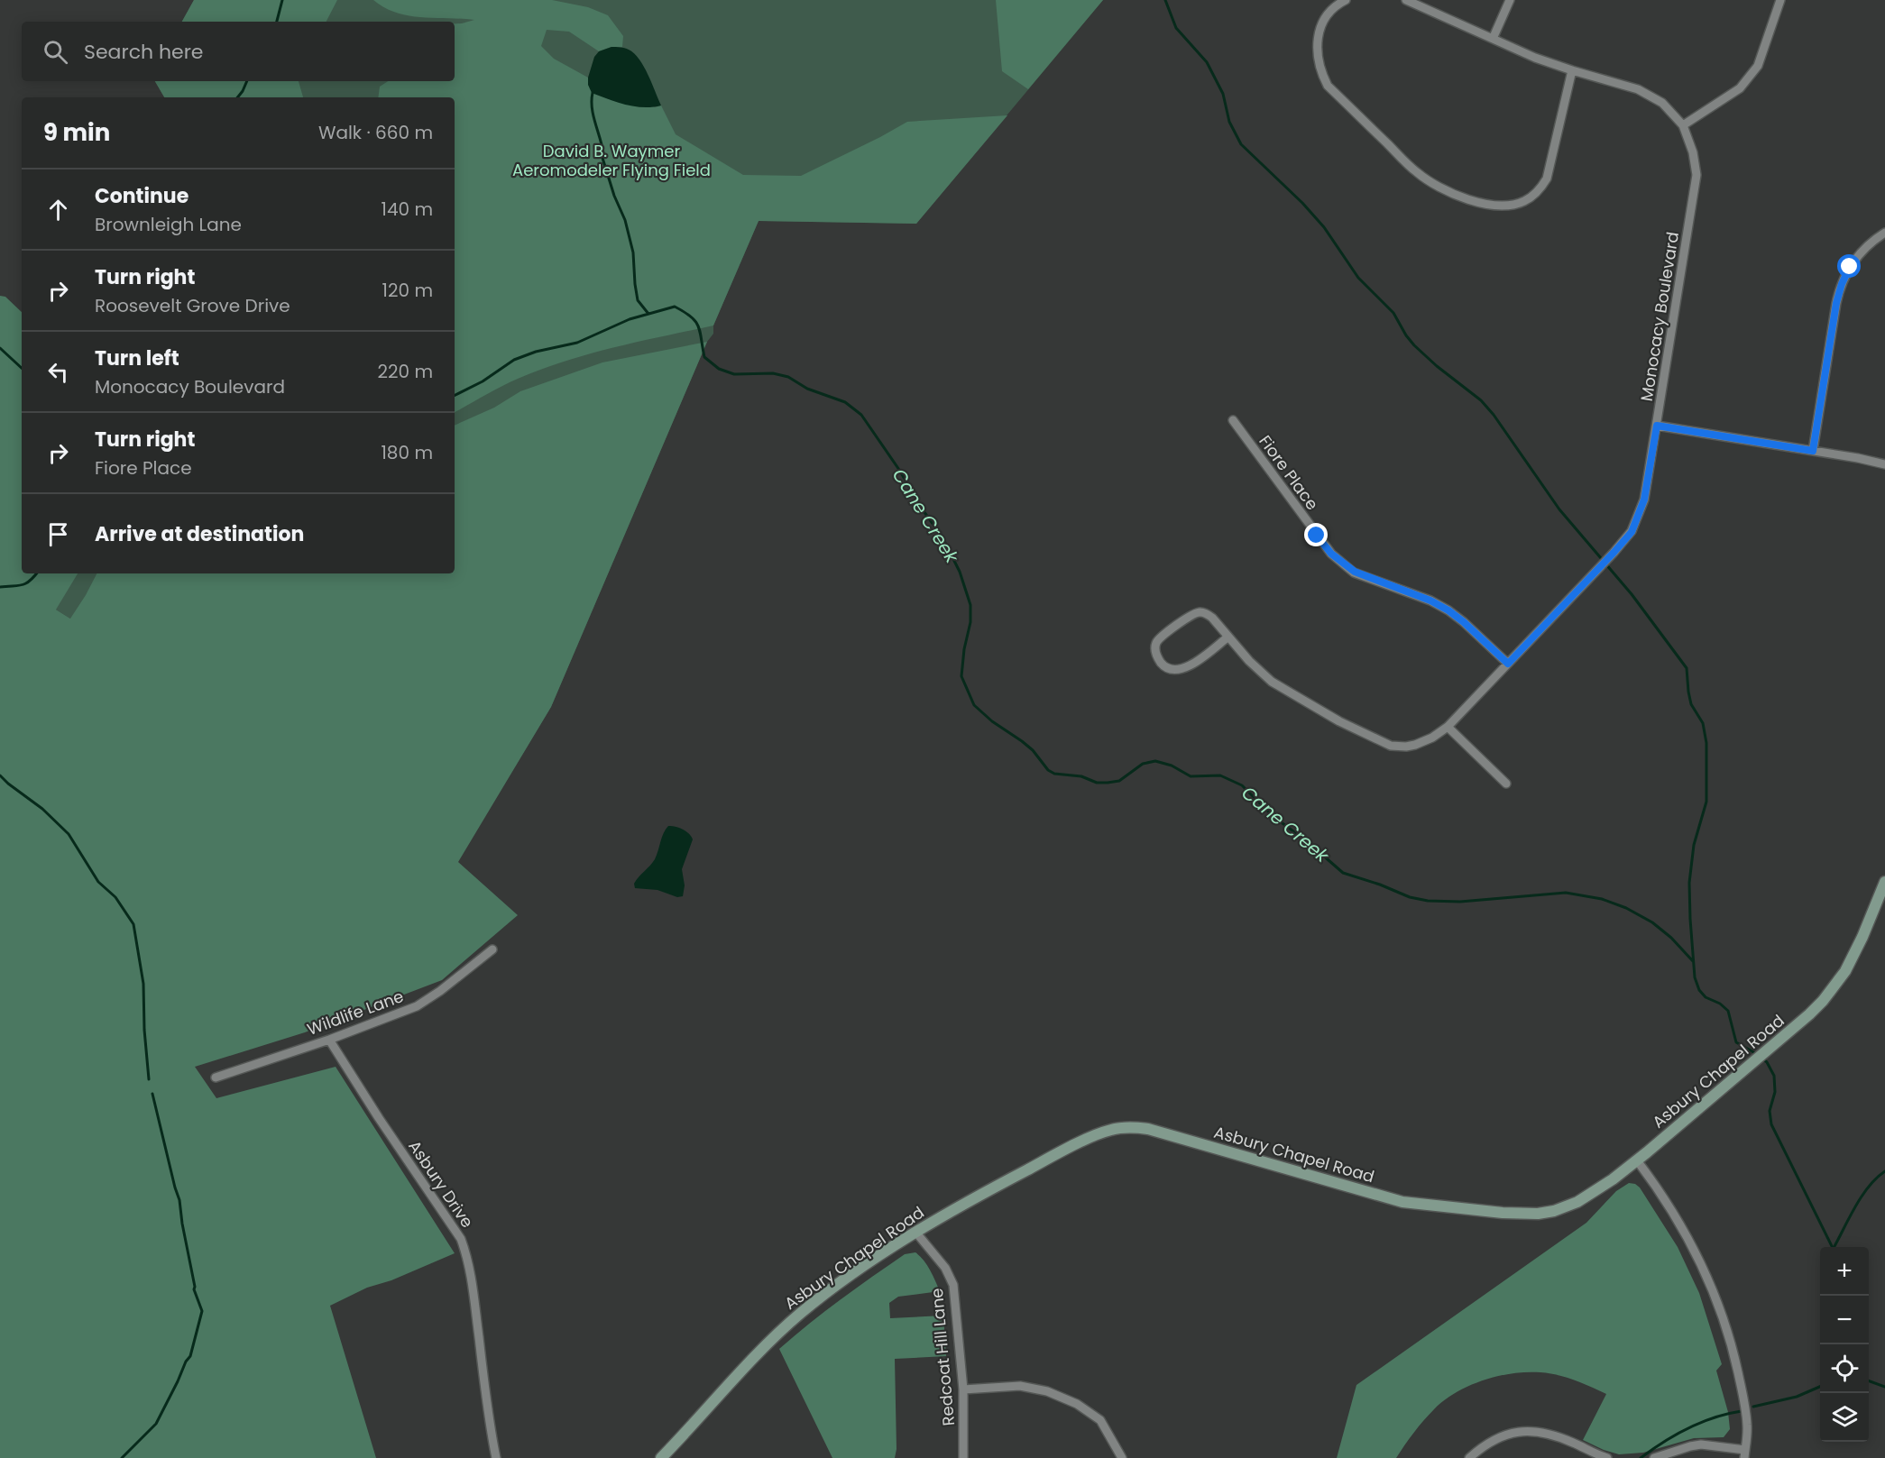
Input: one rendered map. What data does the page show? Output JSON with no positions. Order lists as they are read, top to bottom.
{
  "streets": {
    "main road": ["Asbury Chapel Road"],
    "street": [
      "Monocacy Boulevard",
      "Fiore Place",
      "Wildlife Lane",
      "Asbury Drive",
      "Redcoat Hill Lane"
    ]
  },
  "crossings": [
    ["Monocacy Boulevard", "Fiore Place"],
    ["Wildlife Lane", "Asbury Drive"],
    ["Asbury Chapel Road", "Redcoat Hill Lane"]
  ],
  "water": ["Cane Creek"],
  "parks": ["David B. Waymer Aeromodeler Flying Field"],
  "page": {
    "search": "Search here",
    "heading": ["9 min", "Walk · 660 m"],
    "list": [
      ["Continue", "Brownleigh Lane", "140 m"],
      ["Turn right", "Roosevelt Grove Drive", "120 m"],
      ["Turn left", "Monocacy Boulevard", "220 m"],
      ["Turn right", "Fiore Place", "180 m"],
      "Arrive at destination"
    ],
    "map_buttons": ["+", "−"]
  }
}
